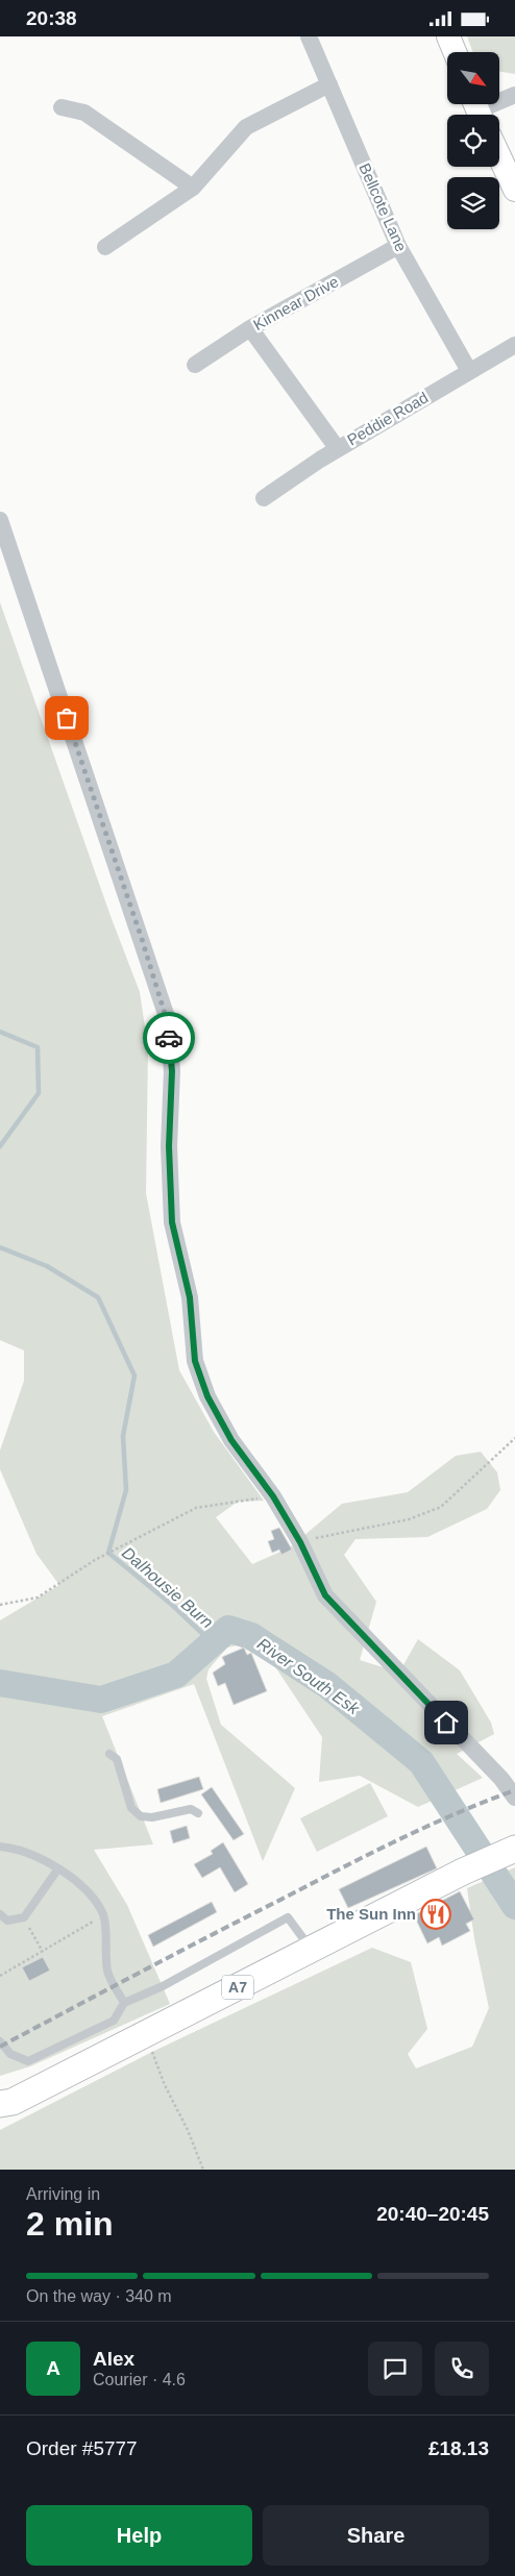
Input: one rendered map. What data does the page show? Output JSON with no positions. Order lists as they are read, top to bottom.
{
  "streets": {
    "main road": ["A7"],
    "street": ["Bellcote Lane", "Kinnear Drive", "Peddie Road"]
  },
  "crossings": [
    ["Bellcote Lane", "Kinnear Drive"],
    ["Bellcote Lane", "Peddie Road"]
  ],
  "water": ["Dalhousie Burn", "River South Esk"],
  "places": {
    "restaurant": ["The Sun Inn"]
  },
  "north": "bottom right",
  "page": {
    "status": "20:38",
    "heading": ["2 min", "Arriving in", "20:40–20:45"],
    "panel": [
      "Alex",
      "Courier · 4.6",
      "Order #5777",
      "£18.13"
    ],
    "bar": "On the way · 340 m",
    "round": "A",
    "buttons": ["Help", "Share"]
  }
}
